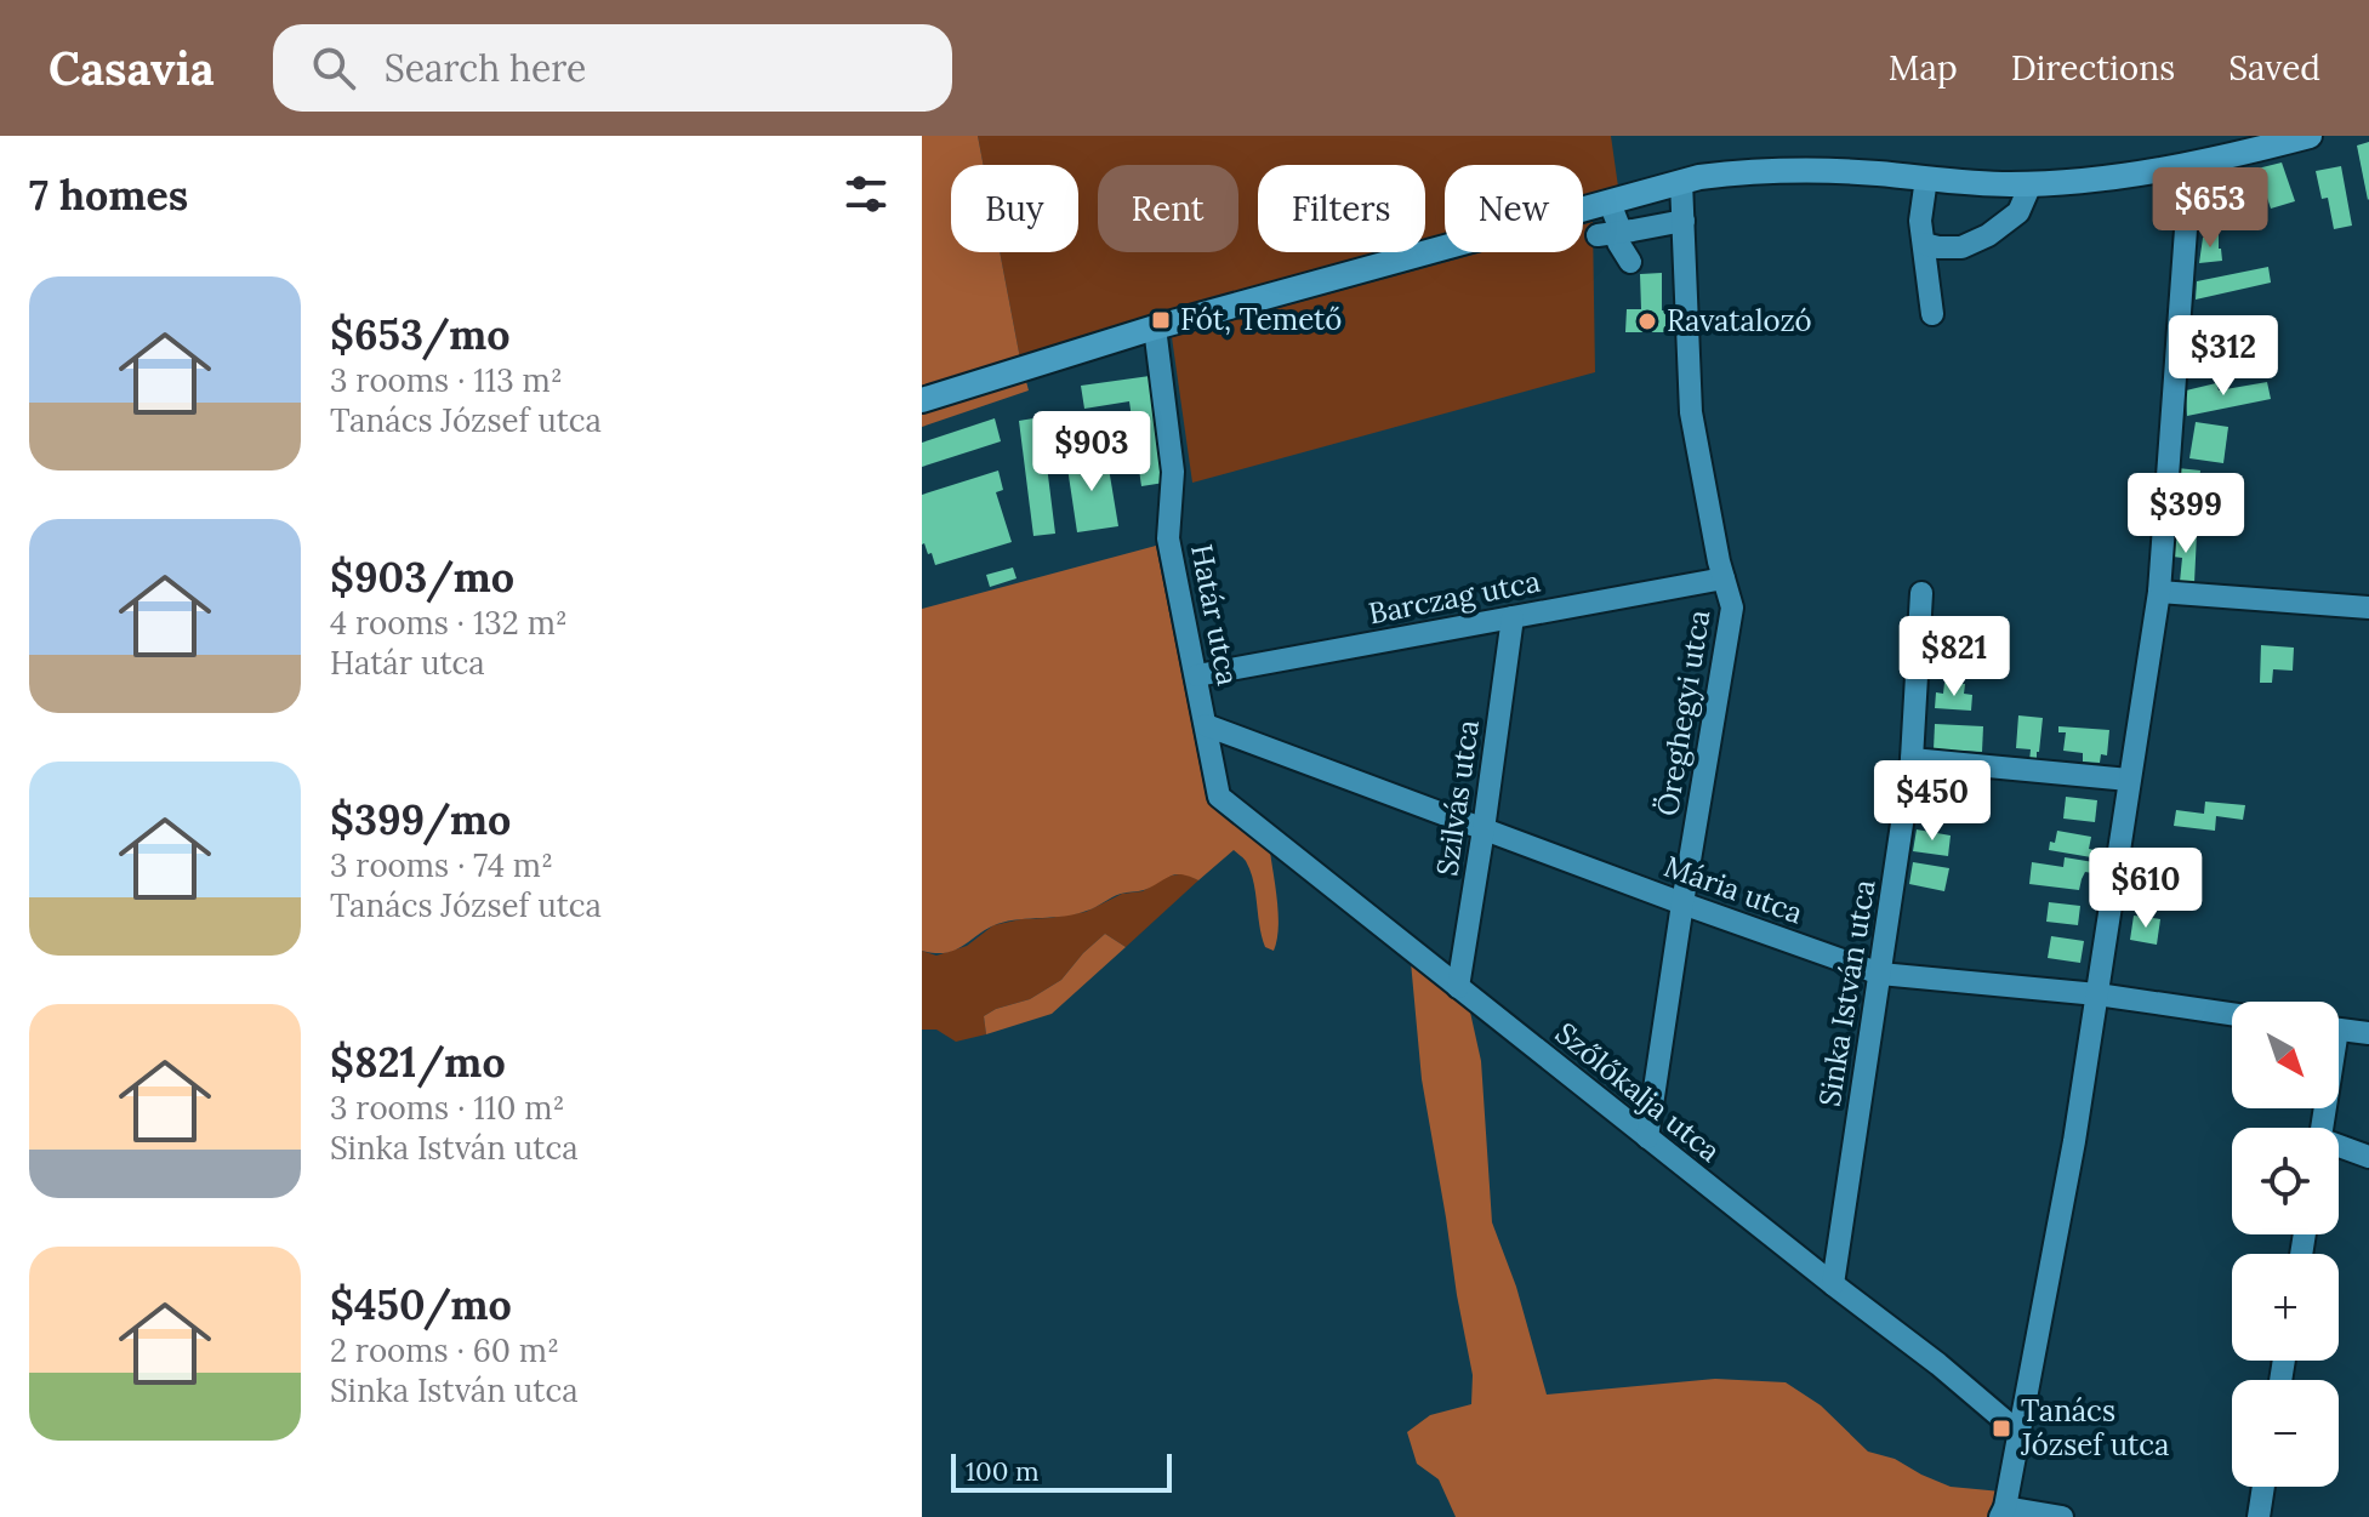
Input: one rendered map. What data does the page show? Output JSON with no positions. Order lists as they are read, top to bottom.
{
  "streets": {
    "street": [
      "Barczag utca",
      "Határ utca",
      "Öreghegyi utca",
      "Szilvás utca",
      "Mária utca",
      "Sinka István utca",
      "Szőlőkalja utca"
    ]
  },
  "crossings": [
    ["Barczag utca", "Határ utca"],
    ["Barczag utca", "Öreghegyi utca"],
    ["Barczag utca", "Szilvás utca"],
    ["Határ utca", "Mária utca"],
    ["Határ utca", "Szőlőkalja utca"],
    ["Öreghegyi utca", "Mária utca"],
    ["Öreghegyi utca", "Szőlőkalja utca"],
    ["Szilvás utca", "Mária utca"],
    ["Szilvás utca", "Szőlőkalja utca"],
    ["Mária utca", "Sinka István utca"],
    ["Sinka István utca", "Szőlőkalja utca"]
  ],
  "places": {
    "transit": ["Fót, Temető", "Tanács József utca"],
    "other": ["Ravatalozó"]
  },
  "scale_bar": "100 m",
  "north": "bottom right",
  "page": {
    "header": "Casavia",
    "search": "Search here",
    "nav": ["Map", "Directions", "Saved"],
    "heading": "7 homes",
    "chip": [
      "Buy",
      "Rent",
      "Filters",
      "New"
    ],
    "price": [
      "$653",
      "$312",
      "$903",
      "$399",
      "$821",
      "$450",
      "$610"
    ],
    "list": [
      {
        "name": "$653/mo",
        "note": "3 rooms · 113 m² · Tanács József utca"
      },
      {
        "name": "$903/mo",
        "note": "4 rooms · 132 m² · Határ utca"
      },
      {
        "name": "$399/mo",
        "note": "3 rooms · 74 m² · Tanács József utca"
      },
      {
        "name": "$821/mo",
        "note": "3 rooms · 110 m² · Sinka István utca"
      },
      {
        "name": "$450/mo",
        "note": "2 rooms · 60 m² · Sinka István utca"
      }
    ],
    "map_buttons": ["+", "−"],
    "scale": "100 m"
  }
}
